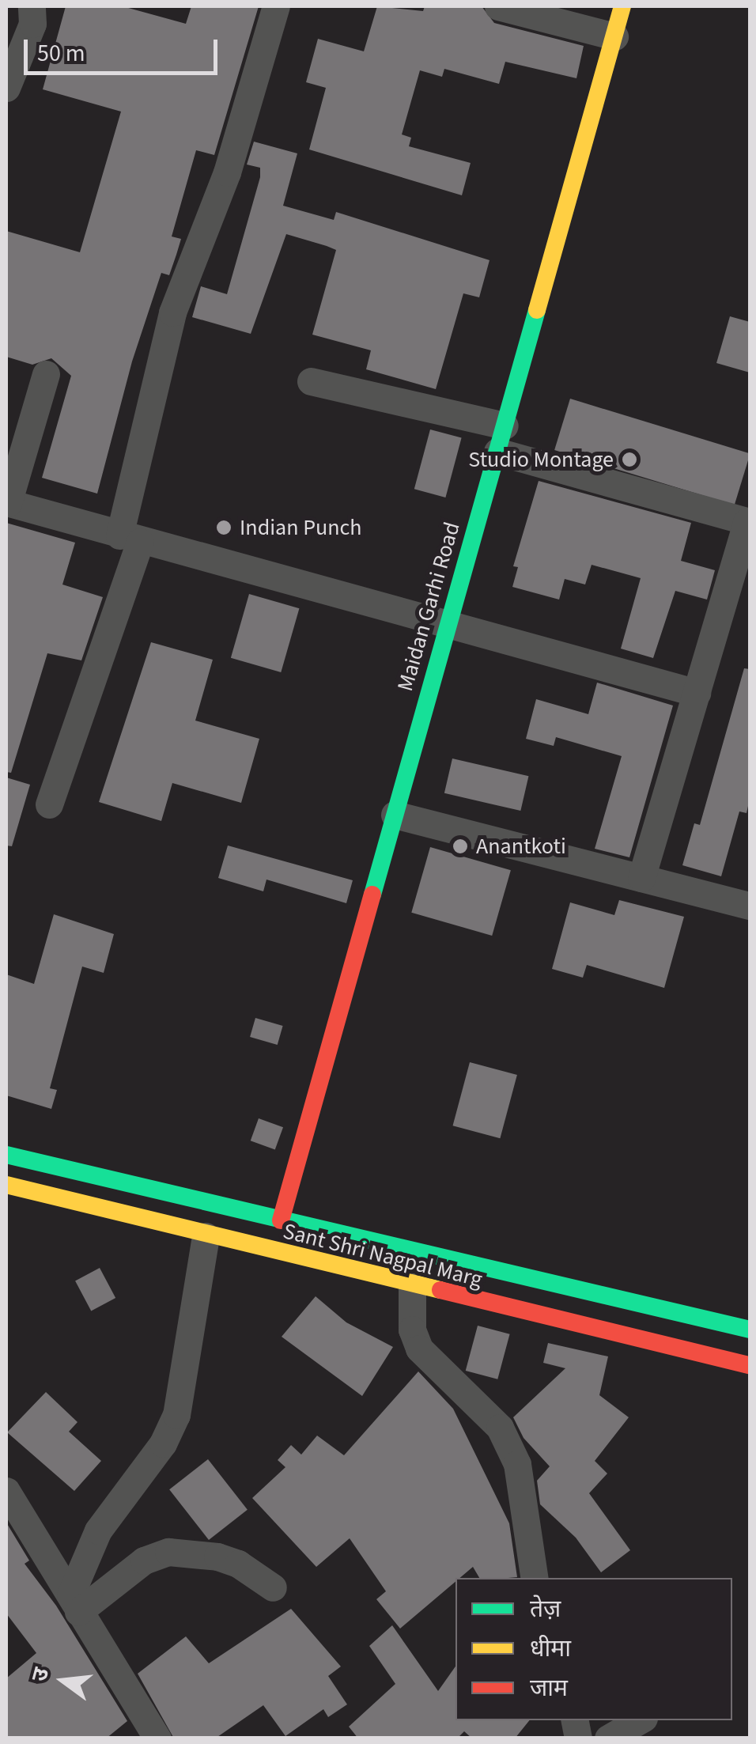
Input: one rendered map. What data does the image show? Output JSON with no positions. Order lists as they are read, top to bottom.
{
  "streets": {
    "main road": ["Maidan Garhi Road", "Sant Shri Nagpal Marg"]
  },
  "crossings": [
    ["Maidan Garhi Road", "Sant Shri Nagpal Marg"]
  ],
  "places": ["Studio Montage", "Indian Punch", "Anantkoti"],
  "legend": ["तेज़", "धीमा", "जाम"],
  "scale_bar": "50 m",
  "north": "left"
}
